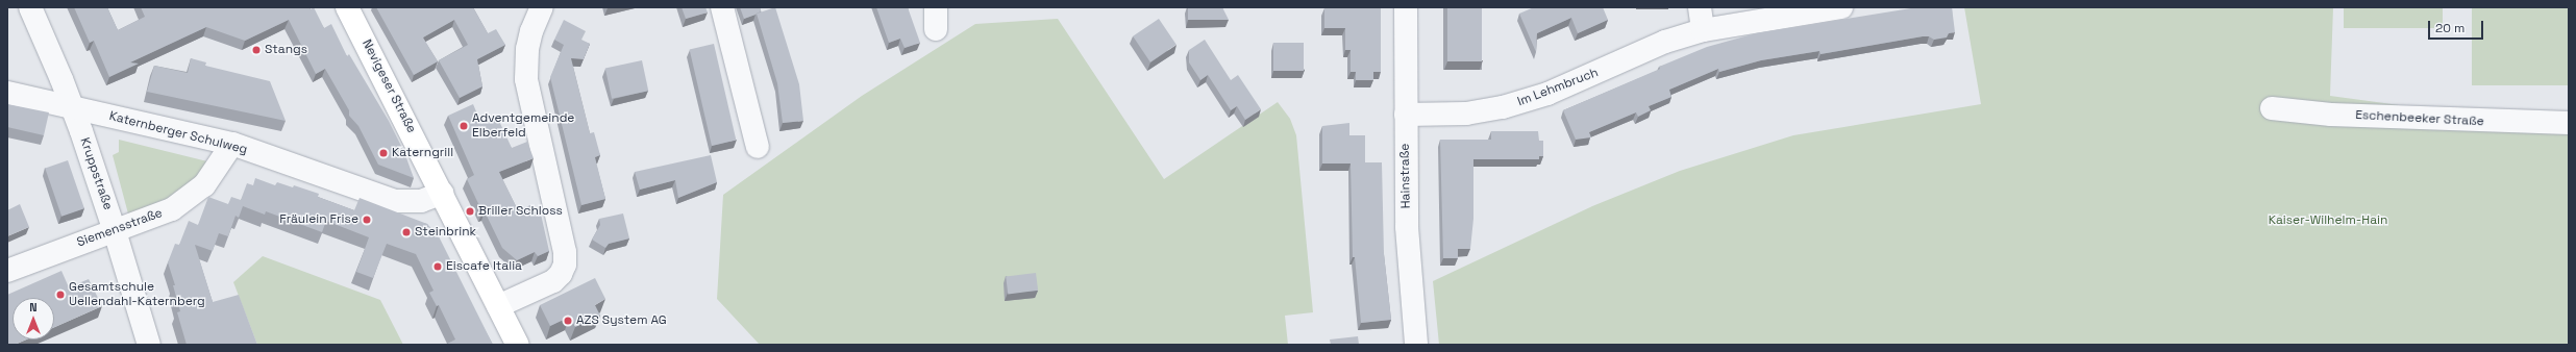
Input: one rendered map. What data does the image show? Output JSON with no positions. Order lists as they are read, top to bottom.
{
  "streets": {
    "main road": ["Nevigeser Straße"],
    "street": [
      "Im Lehmbruch",
      "Eschenbeeker Straße",
      "Katernberger Schulweg",
      "Kruppstraße",
      "Hainstraße",
      "Siemensstraße"
    ]
  },
  "crossings": [
    ["Nevigeser Straße", "Katernberger Schulweg"],
    ["Im Lehmbruch", "Hainstraße"],
    ["Katernberger Schulweg", "Kruppstraße"],
    ["Katernberger Schulweg", "Siemensstraße"],
    ["Kruppstraße", "Siemensstraße"]
  ],
  "parks": ["Kaiser-Wilhelm-Hain"],
  "places": [
    "Stangs",
    "Adventgemeinde Elberfeld",
    "Katerngrill",
    "Briller Schloss",
    "Fräulein Frise",
    "Steinbrink",
    "Eiscafe Italia",
    "Gesamtschule Uellendahl-Katernberg",
    "AZS System AG"
  ],
  "scale_bar": "20 m",
  "north": "top"
}
